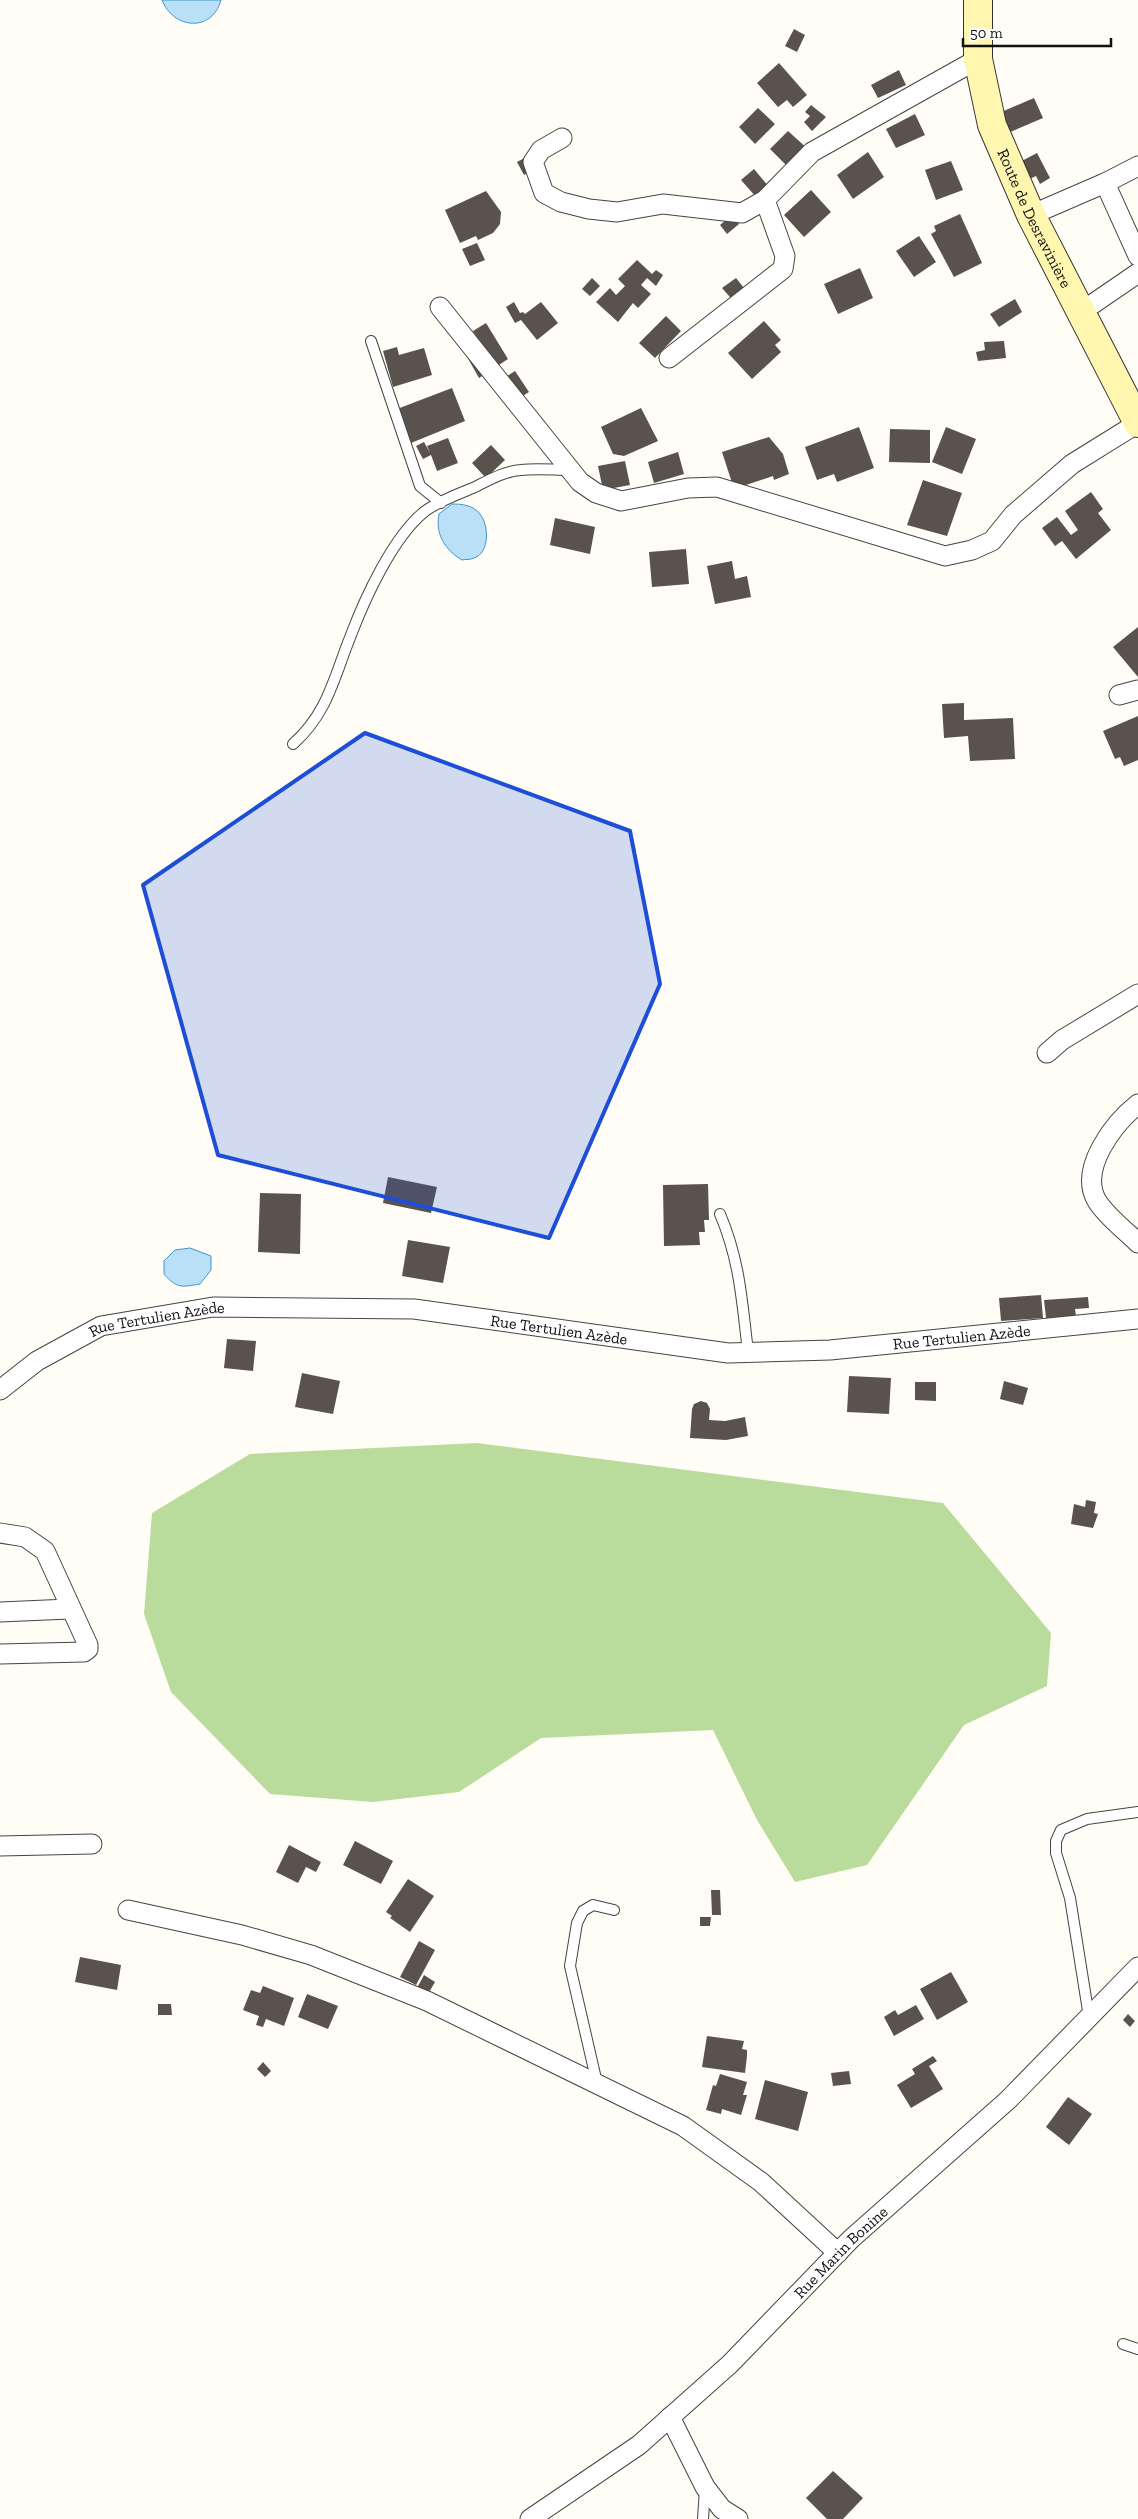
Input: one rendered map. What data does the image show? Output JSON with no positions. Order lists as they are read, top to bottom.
{
  "streets": {
    "street": ["Route de Desravinière", "Rue Tertulien Azède", "Rue Marin Bonine"]
  },
  "scale_bar": "50 m"
}
